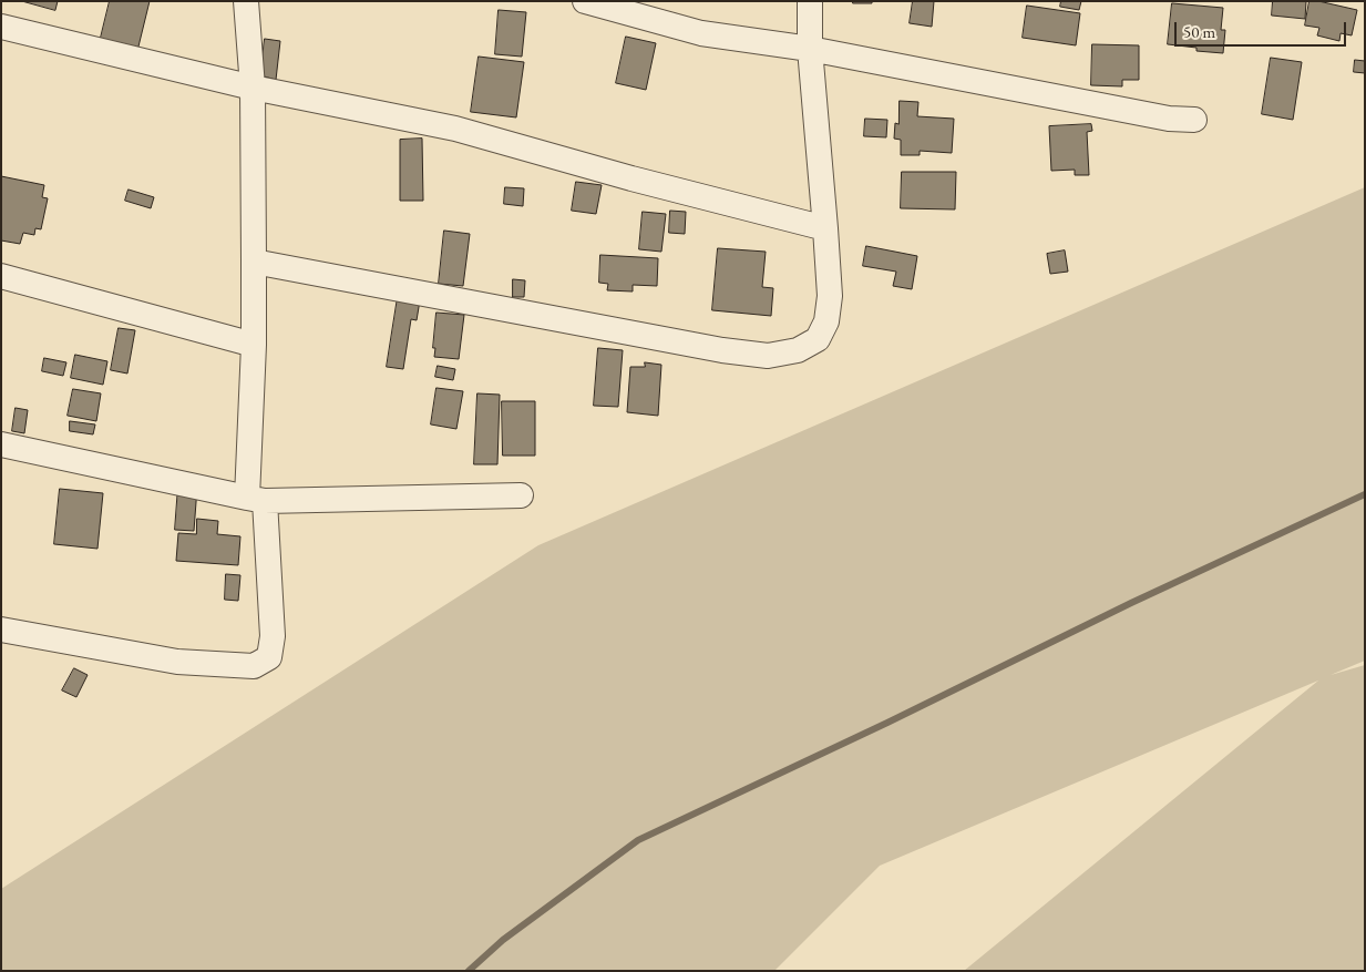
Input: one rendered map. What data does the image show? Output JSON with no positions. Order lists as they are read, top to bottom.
{
  "scale_bar": "50 m"
}
